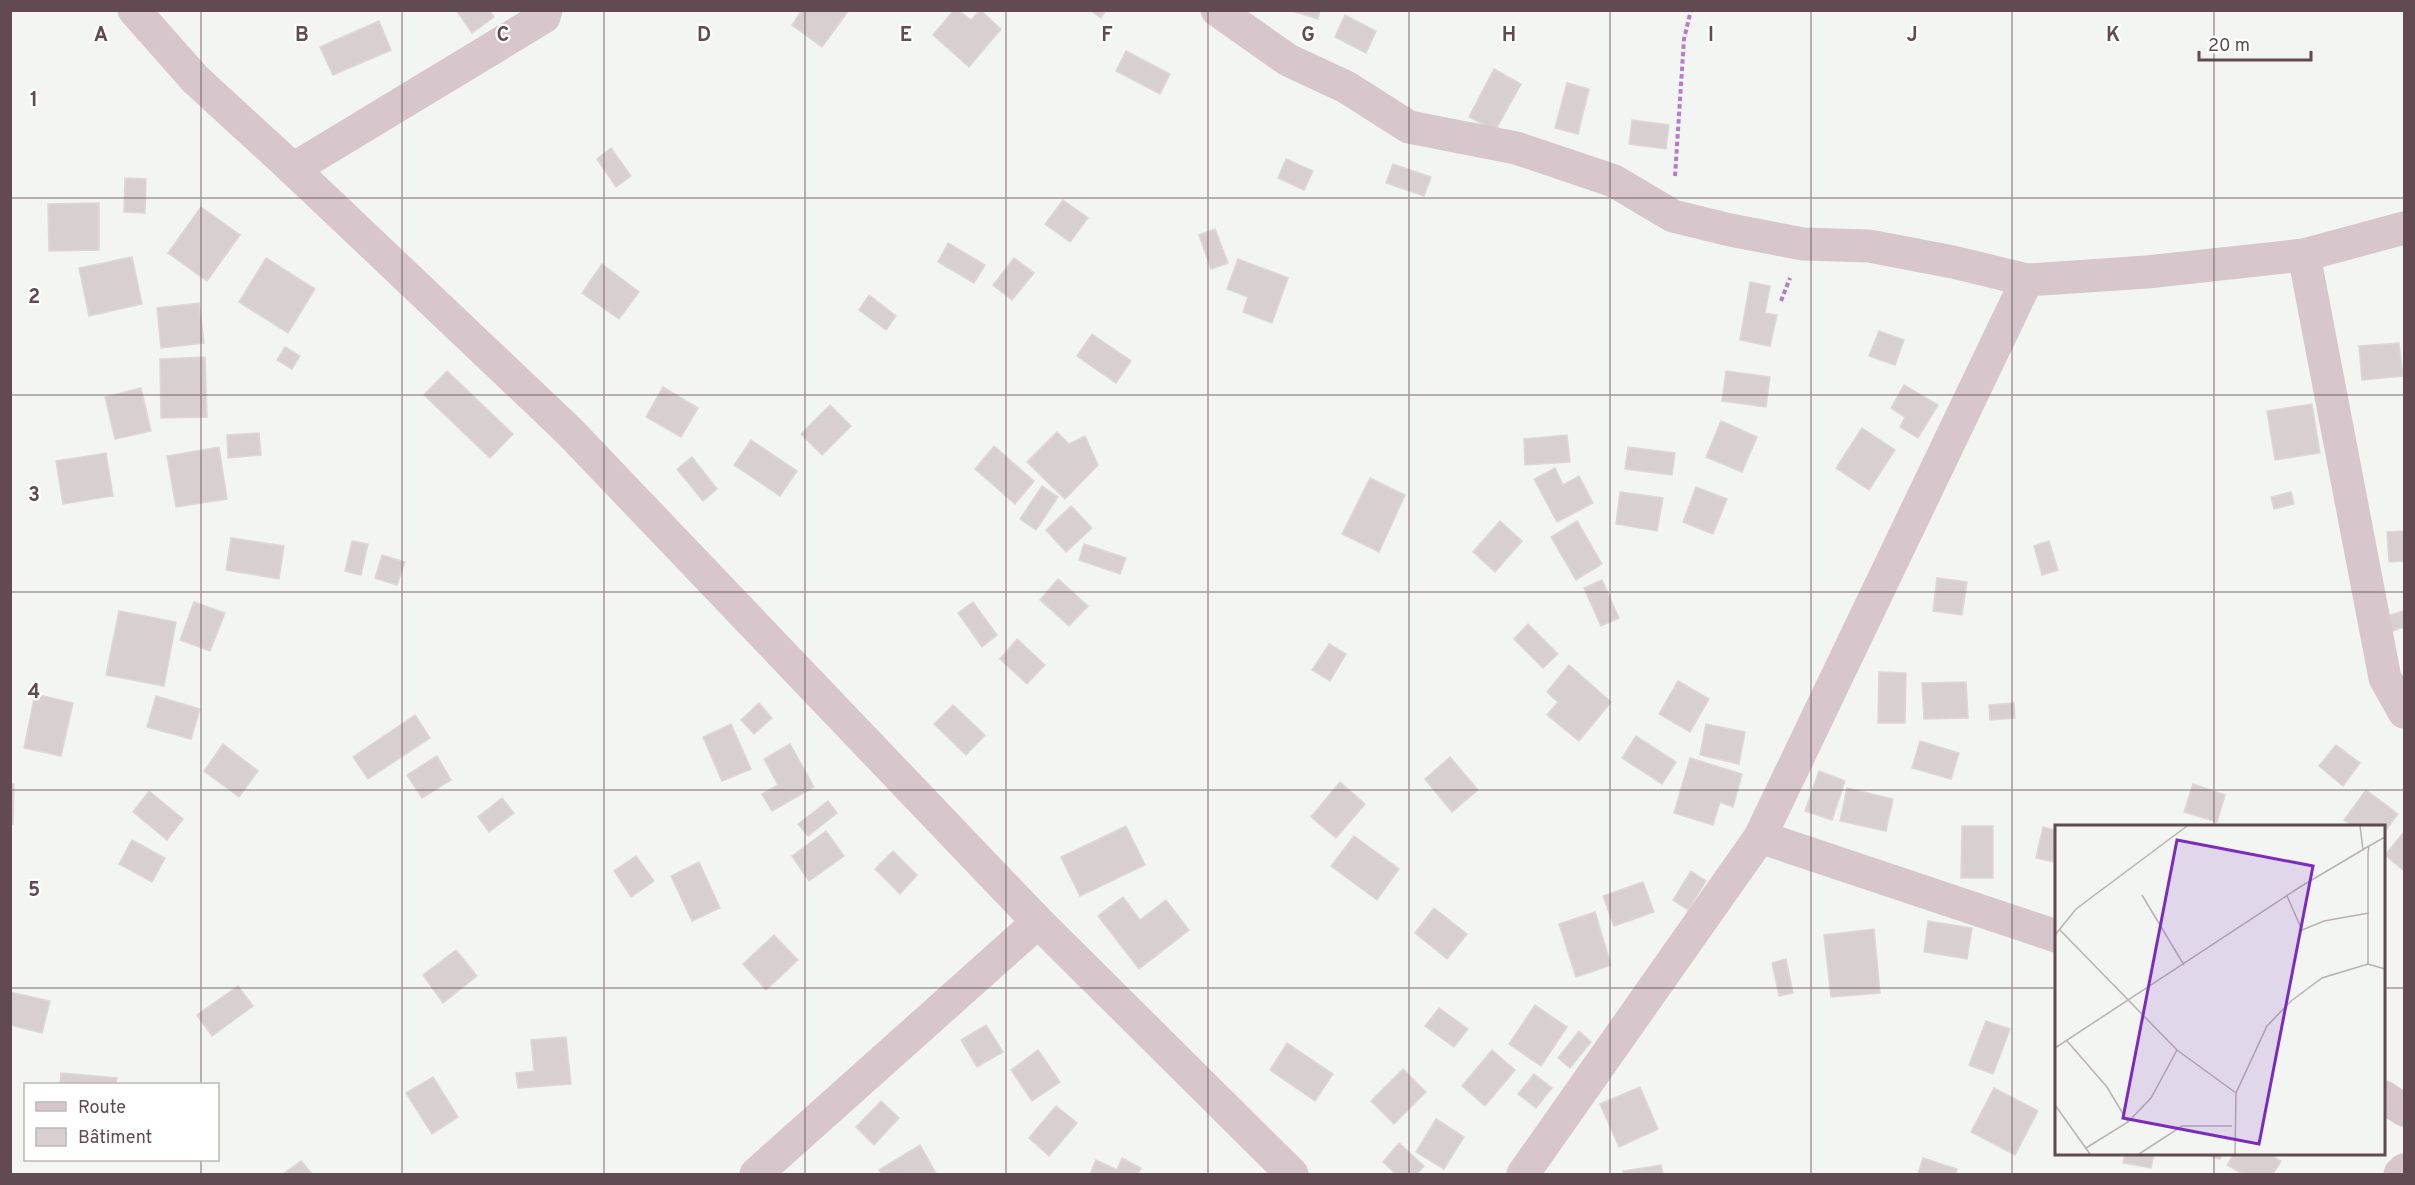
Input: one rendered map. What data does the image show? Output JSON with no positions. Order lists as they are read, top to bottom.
{
  "legend": ["Route", "Bâtiment"],
  "scale_bar": "20 m",
  "grid": {
    "columns": [
      "A",
      "B",
      "C",
      "D",
      "E",
      "F",
      "G",
      "H",
      "I",
      "J",
      "K"
    ],
    "rows": [
      "1",
      "2",
      "3",
      "4",
      "5"
    ]
  }
}
